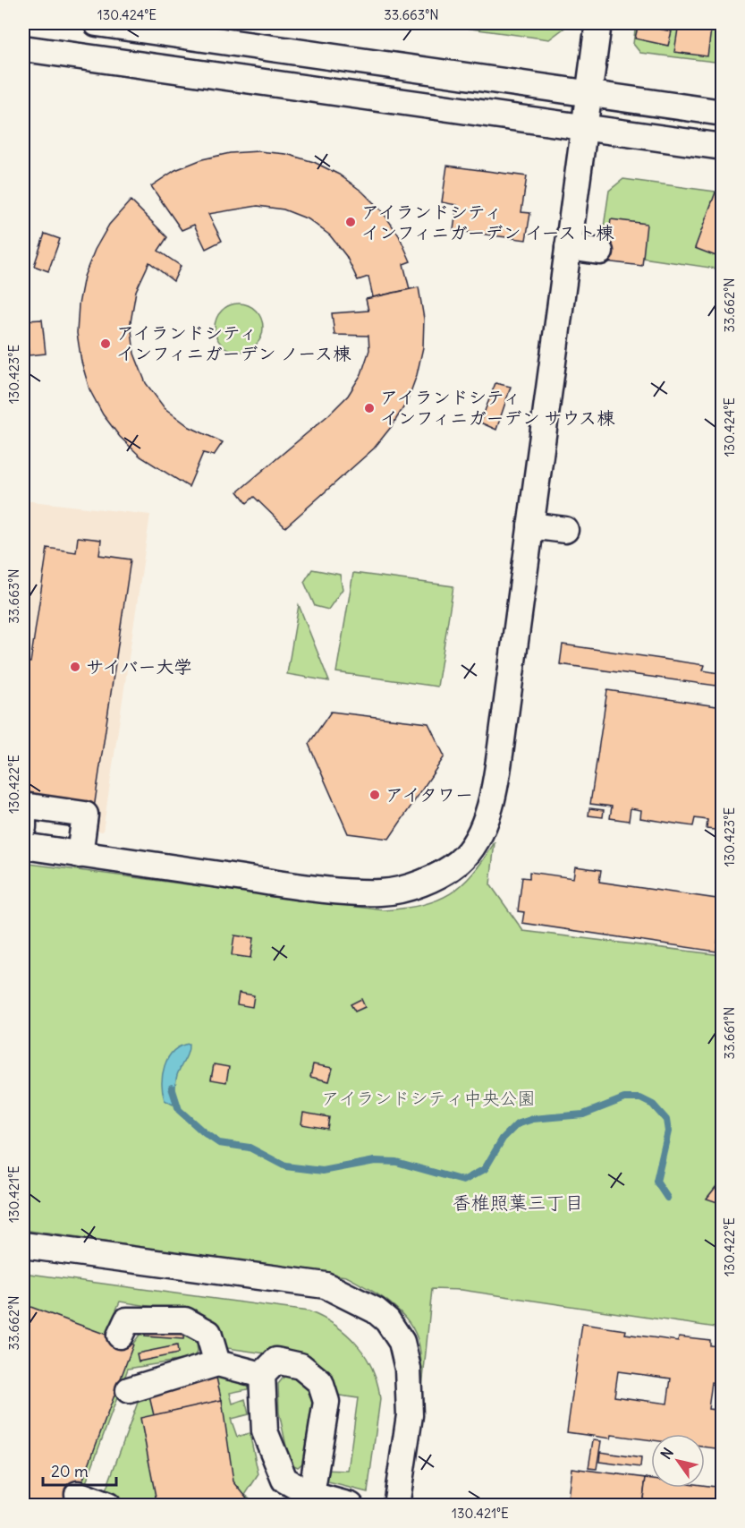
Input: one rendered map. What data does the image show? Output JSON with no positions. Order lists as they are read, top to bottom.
{
  "districts": ["香椎照葉三丁目"],
  "parks": ["アイランドシティ中央公園"],
  "places": [
    "アイランドシティ インフィニガーデン イースト棟",
    "アイランドシティ インフィニガーデン ノース棟",
    "アイランドシティ インフィニガーデン サウス棟",
    "サイバー大学",
    "アイタワー"
  ],
  "scale_bar": "20 m",
  "north": "top left",
  "coordinates": [
    "130.424°E",
    "33.663°N",
    "33.662°N",
    "130.423°E",
    "130.422°E",
    "33.661°N",
    "130.421°E"
  ]
}
